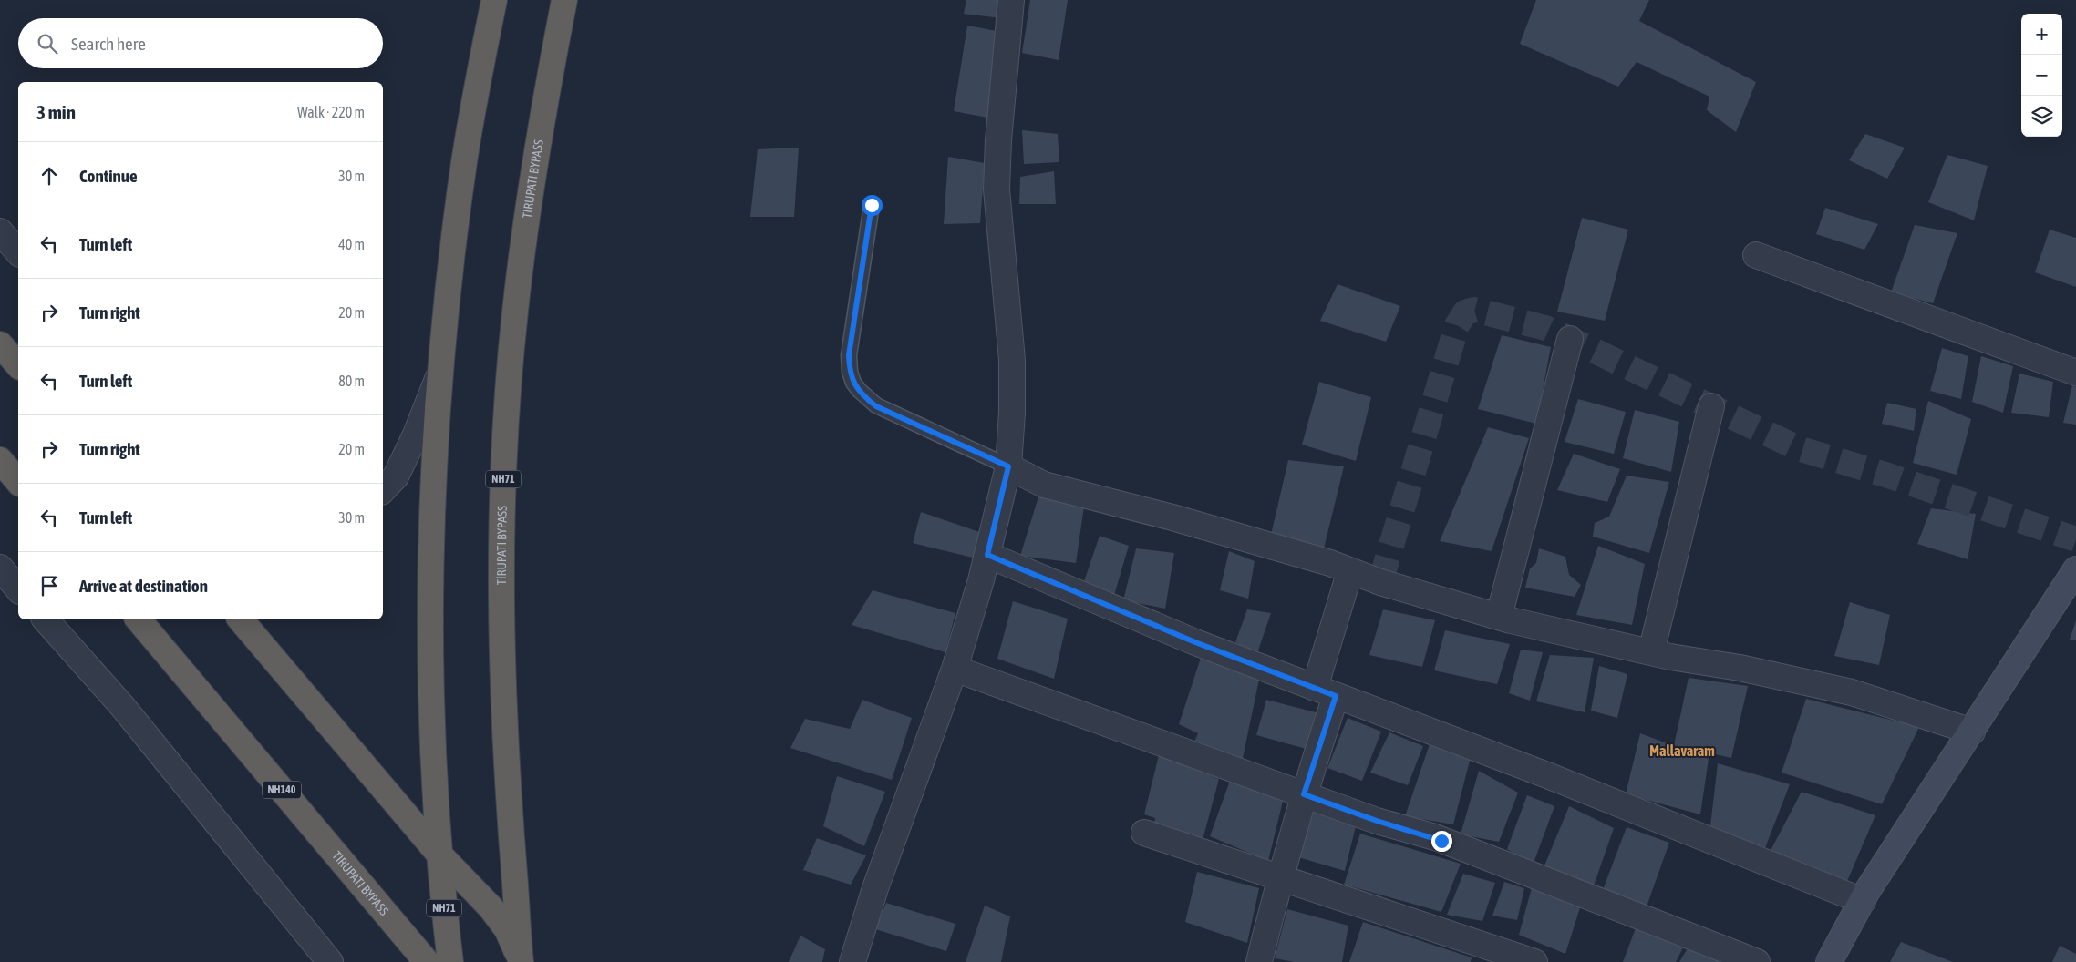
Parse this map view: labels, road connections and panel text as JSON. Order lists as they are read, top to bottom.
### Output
{
  "streets": {
    "highway": ["TIRUPATI BYPASS", "NH71", "NH140"]
  },
  "crossings": [
    ["TIRUPATI BYPASS", "NH71"]
  ],
  "districts": ["Mallavaram"],
  "page": {
    "map_buttons": ["+", "−"],
    "search": "Search here",
    "heading": ["3 min", "Walk · 220 m"],
    "list": [
      ["Continue", "30 m"],
      ["Turn left", "40 m"],
      ["Turn right", "20 m"],
      ["Turn left", "80 m"],
      ["Turn right", "20 m"],
      ["Turn left", "30 m"],
      "Arrive at destination"
    ]
  }
}
